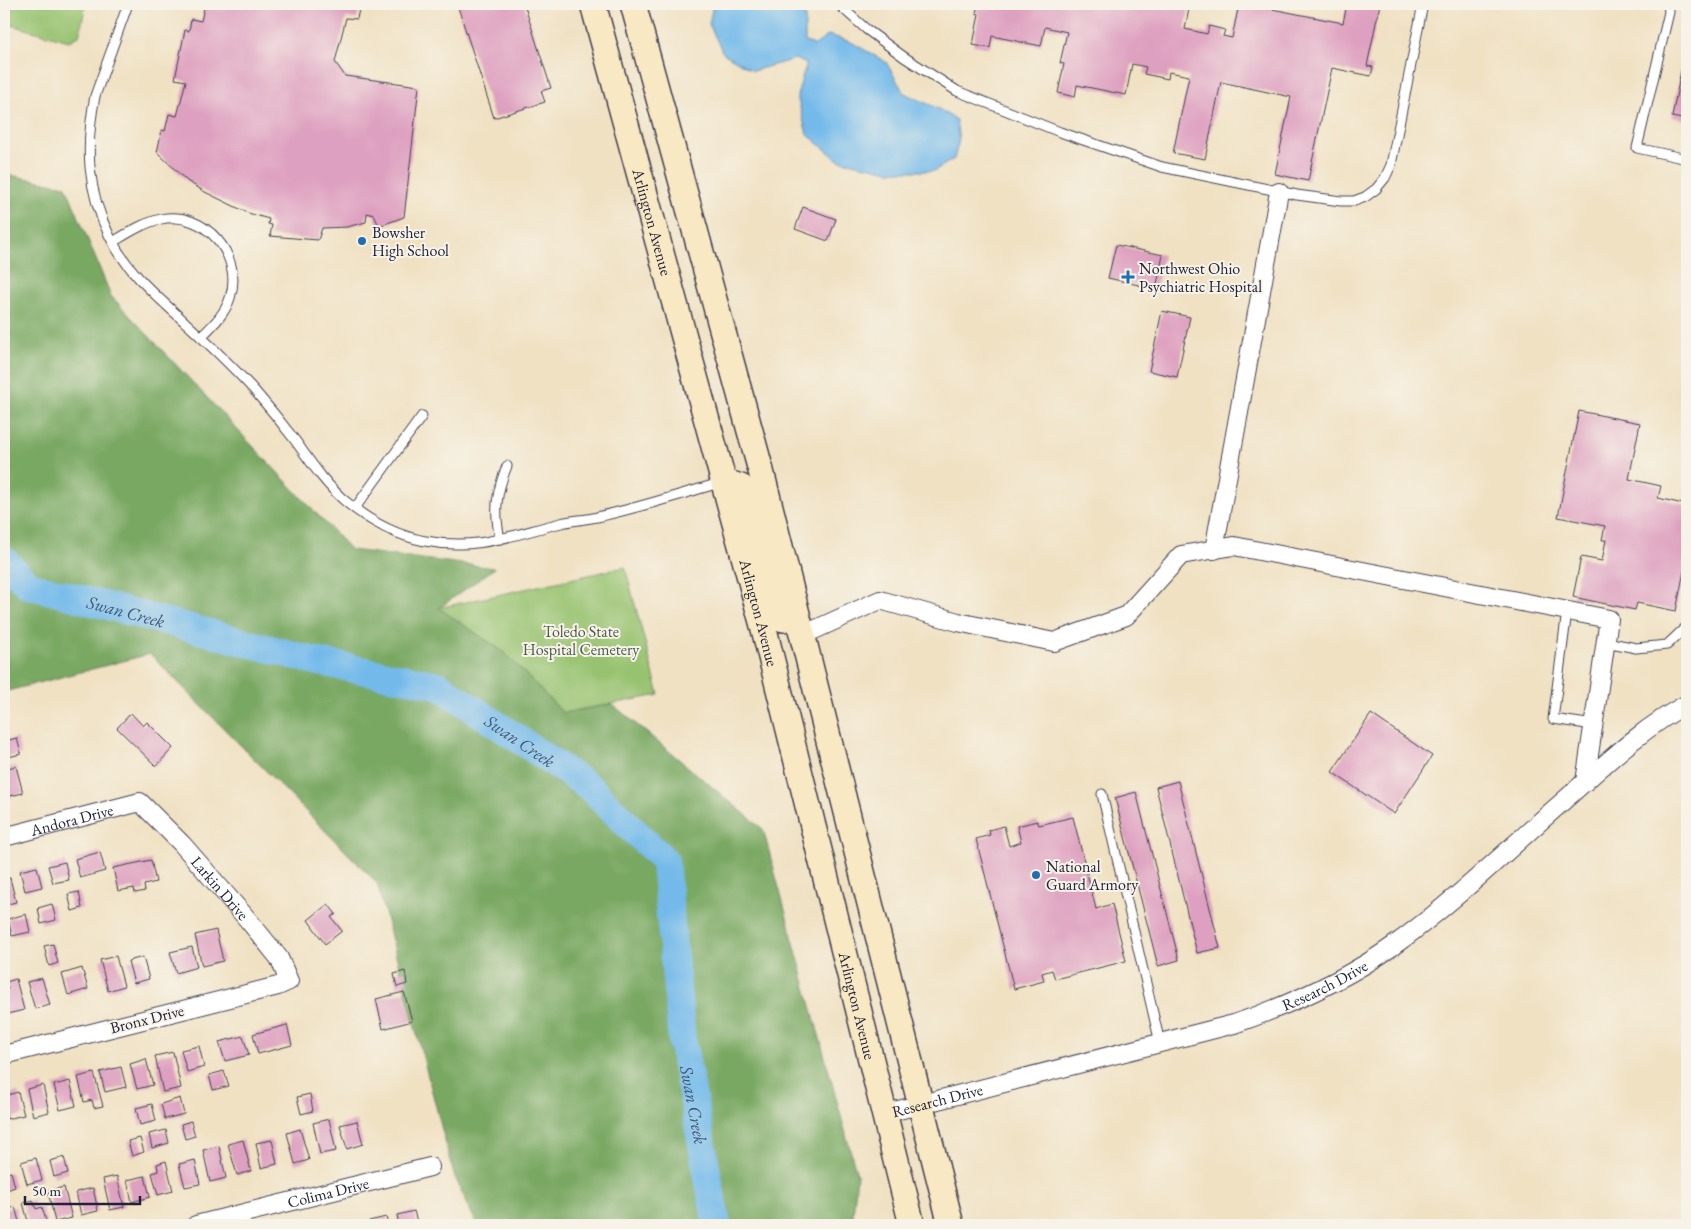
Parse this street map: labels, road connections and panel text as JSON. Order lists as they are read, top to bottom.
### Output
{
  "streets": {
    "street": [
      "Arlington Avenue",
      "Andora Drive",
      "Larkin Drive",
      "Research Drive",
      "Bronx Drive",
      "Colima Drive"
    ]
  },
  "crossings": [
    ["Arlington Avenue", "Research Drive"],
    ["Andora Drive", "Larkin Drive"],
    ["Larkin Drive", "Bronx Drive"]
  ],
  "water": ["Swan Creek"],
  "parks": ["Toledo State Hospital Cemetery"],
  "places": {
    "other": ["Bowsher High School", "National Guard Armory"],
    "health": ["Northwest Ohio Psychiatric Hospital"]
  },
  "scale_bar": "50 m"
}
